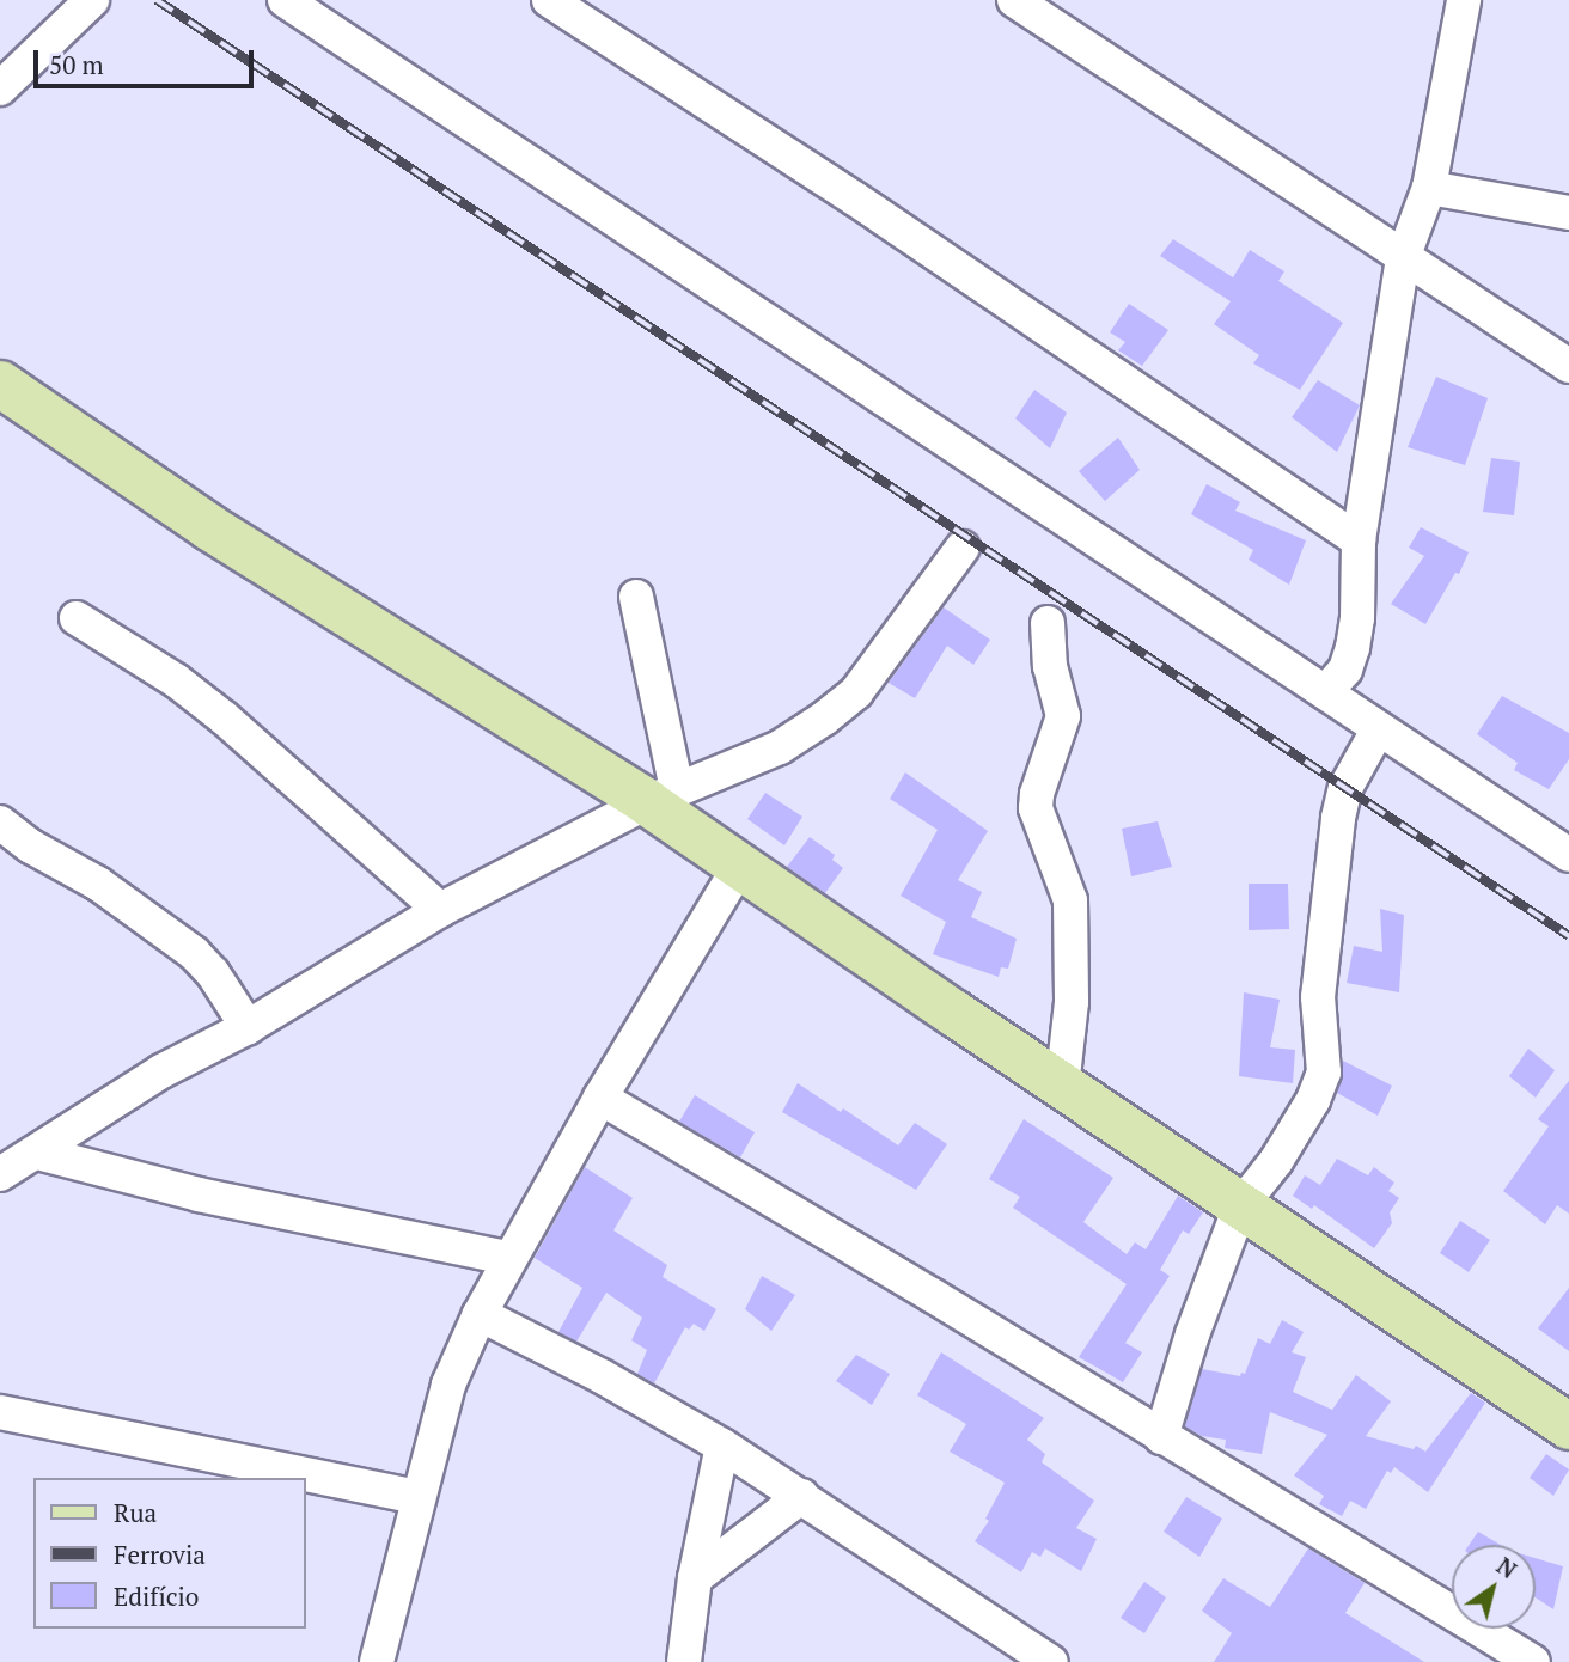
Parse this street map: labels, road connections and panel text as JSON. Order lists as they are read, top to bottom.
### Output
{
  "legend": ["Rua", "Ferrovia", "Edifício"],
  "scale_bar": "50 m",
  "north": "top right"
}
